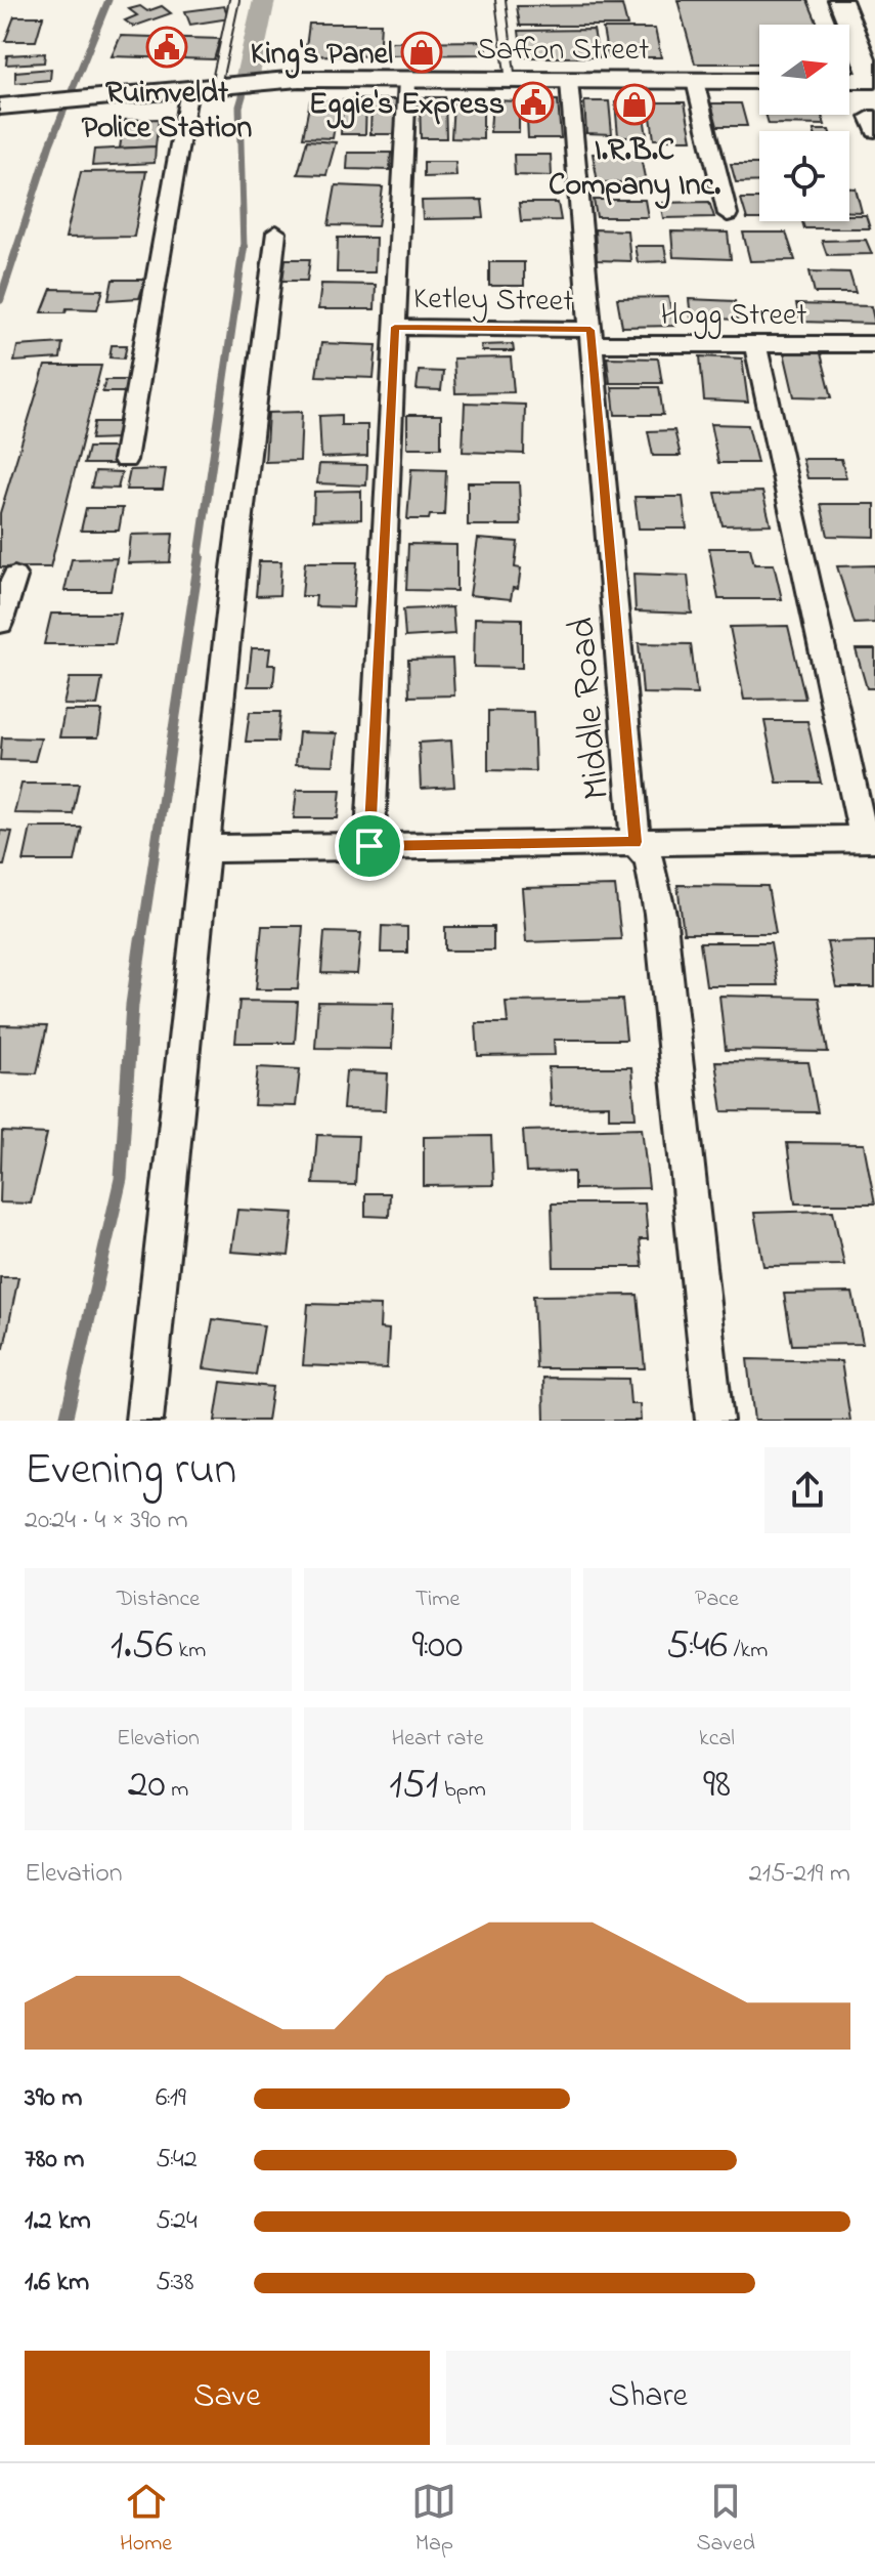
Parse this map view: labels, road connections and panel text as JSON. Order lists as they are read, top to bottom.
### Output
{
  "streets": {
    "main road": ["Saffon Street"],
    "street": ["Ketley Street", "Hogg Street", "Middle Road"]
  },
  "crossings": [
    ["Saffon Street", "Middle Road"],
    ["Ketley Street", "Hogg Street"],
    ["Ketley Street", "Middle Road"],
    ["Hogg Street", "Middle Road"]
  ],
  "places": {
    "public building": ["Ruimveldt Police Station", "Eggie's Express"],
    "shop": ["King's Panel", "I.R.B.C Company Inc."]
  },
  "north": "right",
  "page": {
    "heading": ["Evening run", "20:24 · 4 × 390 m"],
    "stats": [
      ["Distance", "1.56 km"],
      ["Time", "9:00"],
      ["Pace", "5:46 /km"],
      ["Elevation", "20 m"],
      ["Heart rate", "151 bpm"],
      ["kcal", "98"]
    ],
    "chart": ["Elevation", "215–219 m"],
    "list": [
      {
        "name": "390 m",
        "note": "6:19"
      },
      {
        "name": "780 m",
        "note": "5:42"
      },
      {
        "name": "1.2 km",
        "note": "5:24"
      },
      {
        "name": "1.6 km",
        "note": "5:38"
      }
    ],
    "buttons": ["Save", "Share"],
    "tabs": ["Home", "Map", "Saved"]
  }
}
